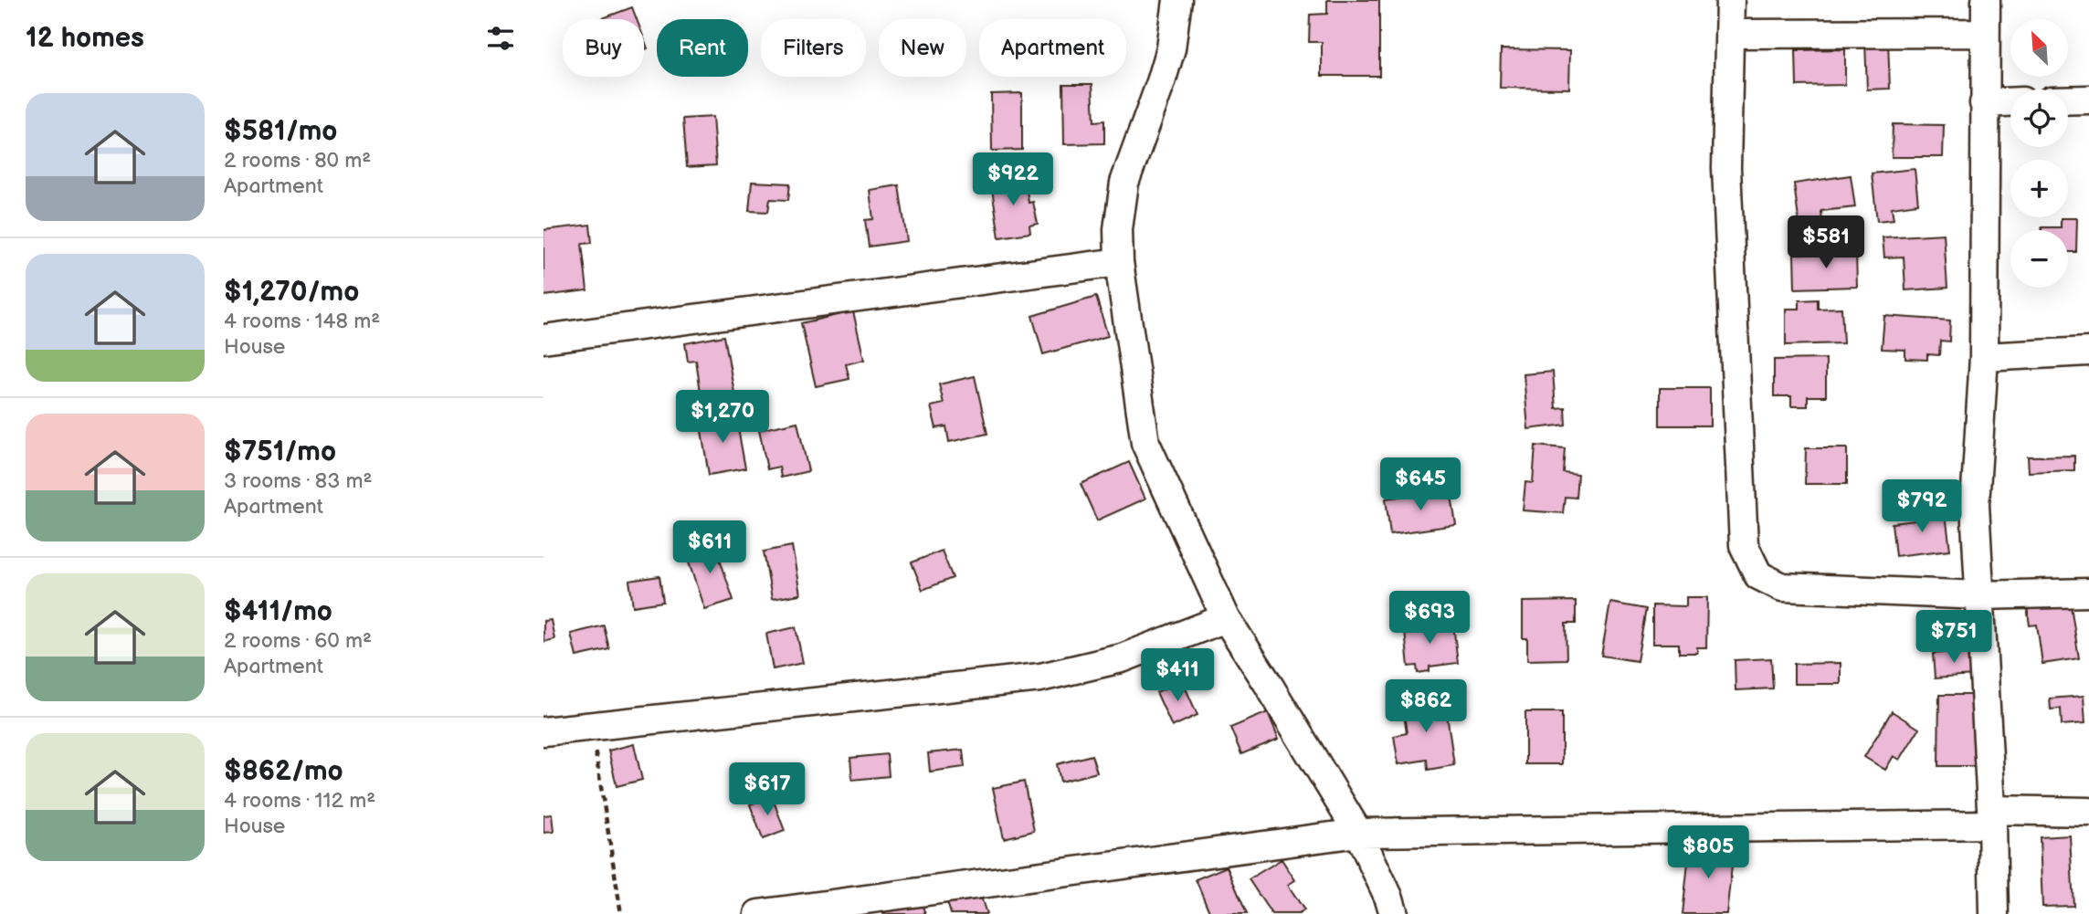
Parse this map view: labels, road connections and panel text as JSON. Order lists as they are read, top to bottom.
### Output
{
  "north": "top left",
  "page": {
    "heading": "12 homes",
    "map_buttons": ["+", "−"],
    "chip": [
      "Buy",
      "Rent",
      "Filters",
      "New",
      "Apartment"
    ],
    "list": [
      {
        "name": "$581/mo",
        "note": "2 rooms · 80 m² · Apartment"
      },
      {
        "name": "$1,270/mo",
        "note": "4 rooms · 148 m² · House"
      },
      {
        "name": "$751/mo",
        "note": "3 rooms · 83 m² · Apartment"
      },
      {
        "name": "$411/mo",
        "note": "2 rooms · 60 m² · Apartment"
      },
      {
        "name": "$862/mo",
        "note": "4 rooms · 112 m² · House"
      }
    ],
    "price": [
      "$922",
      "$581",
      "$1,270",
      "$645",
      "$792",
      "$611",
      "$693",
      "$751",
      "$411",
      "$862",
      "$617",
      "$805"
    ]
  }
}
